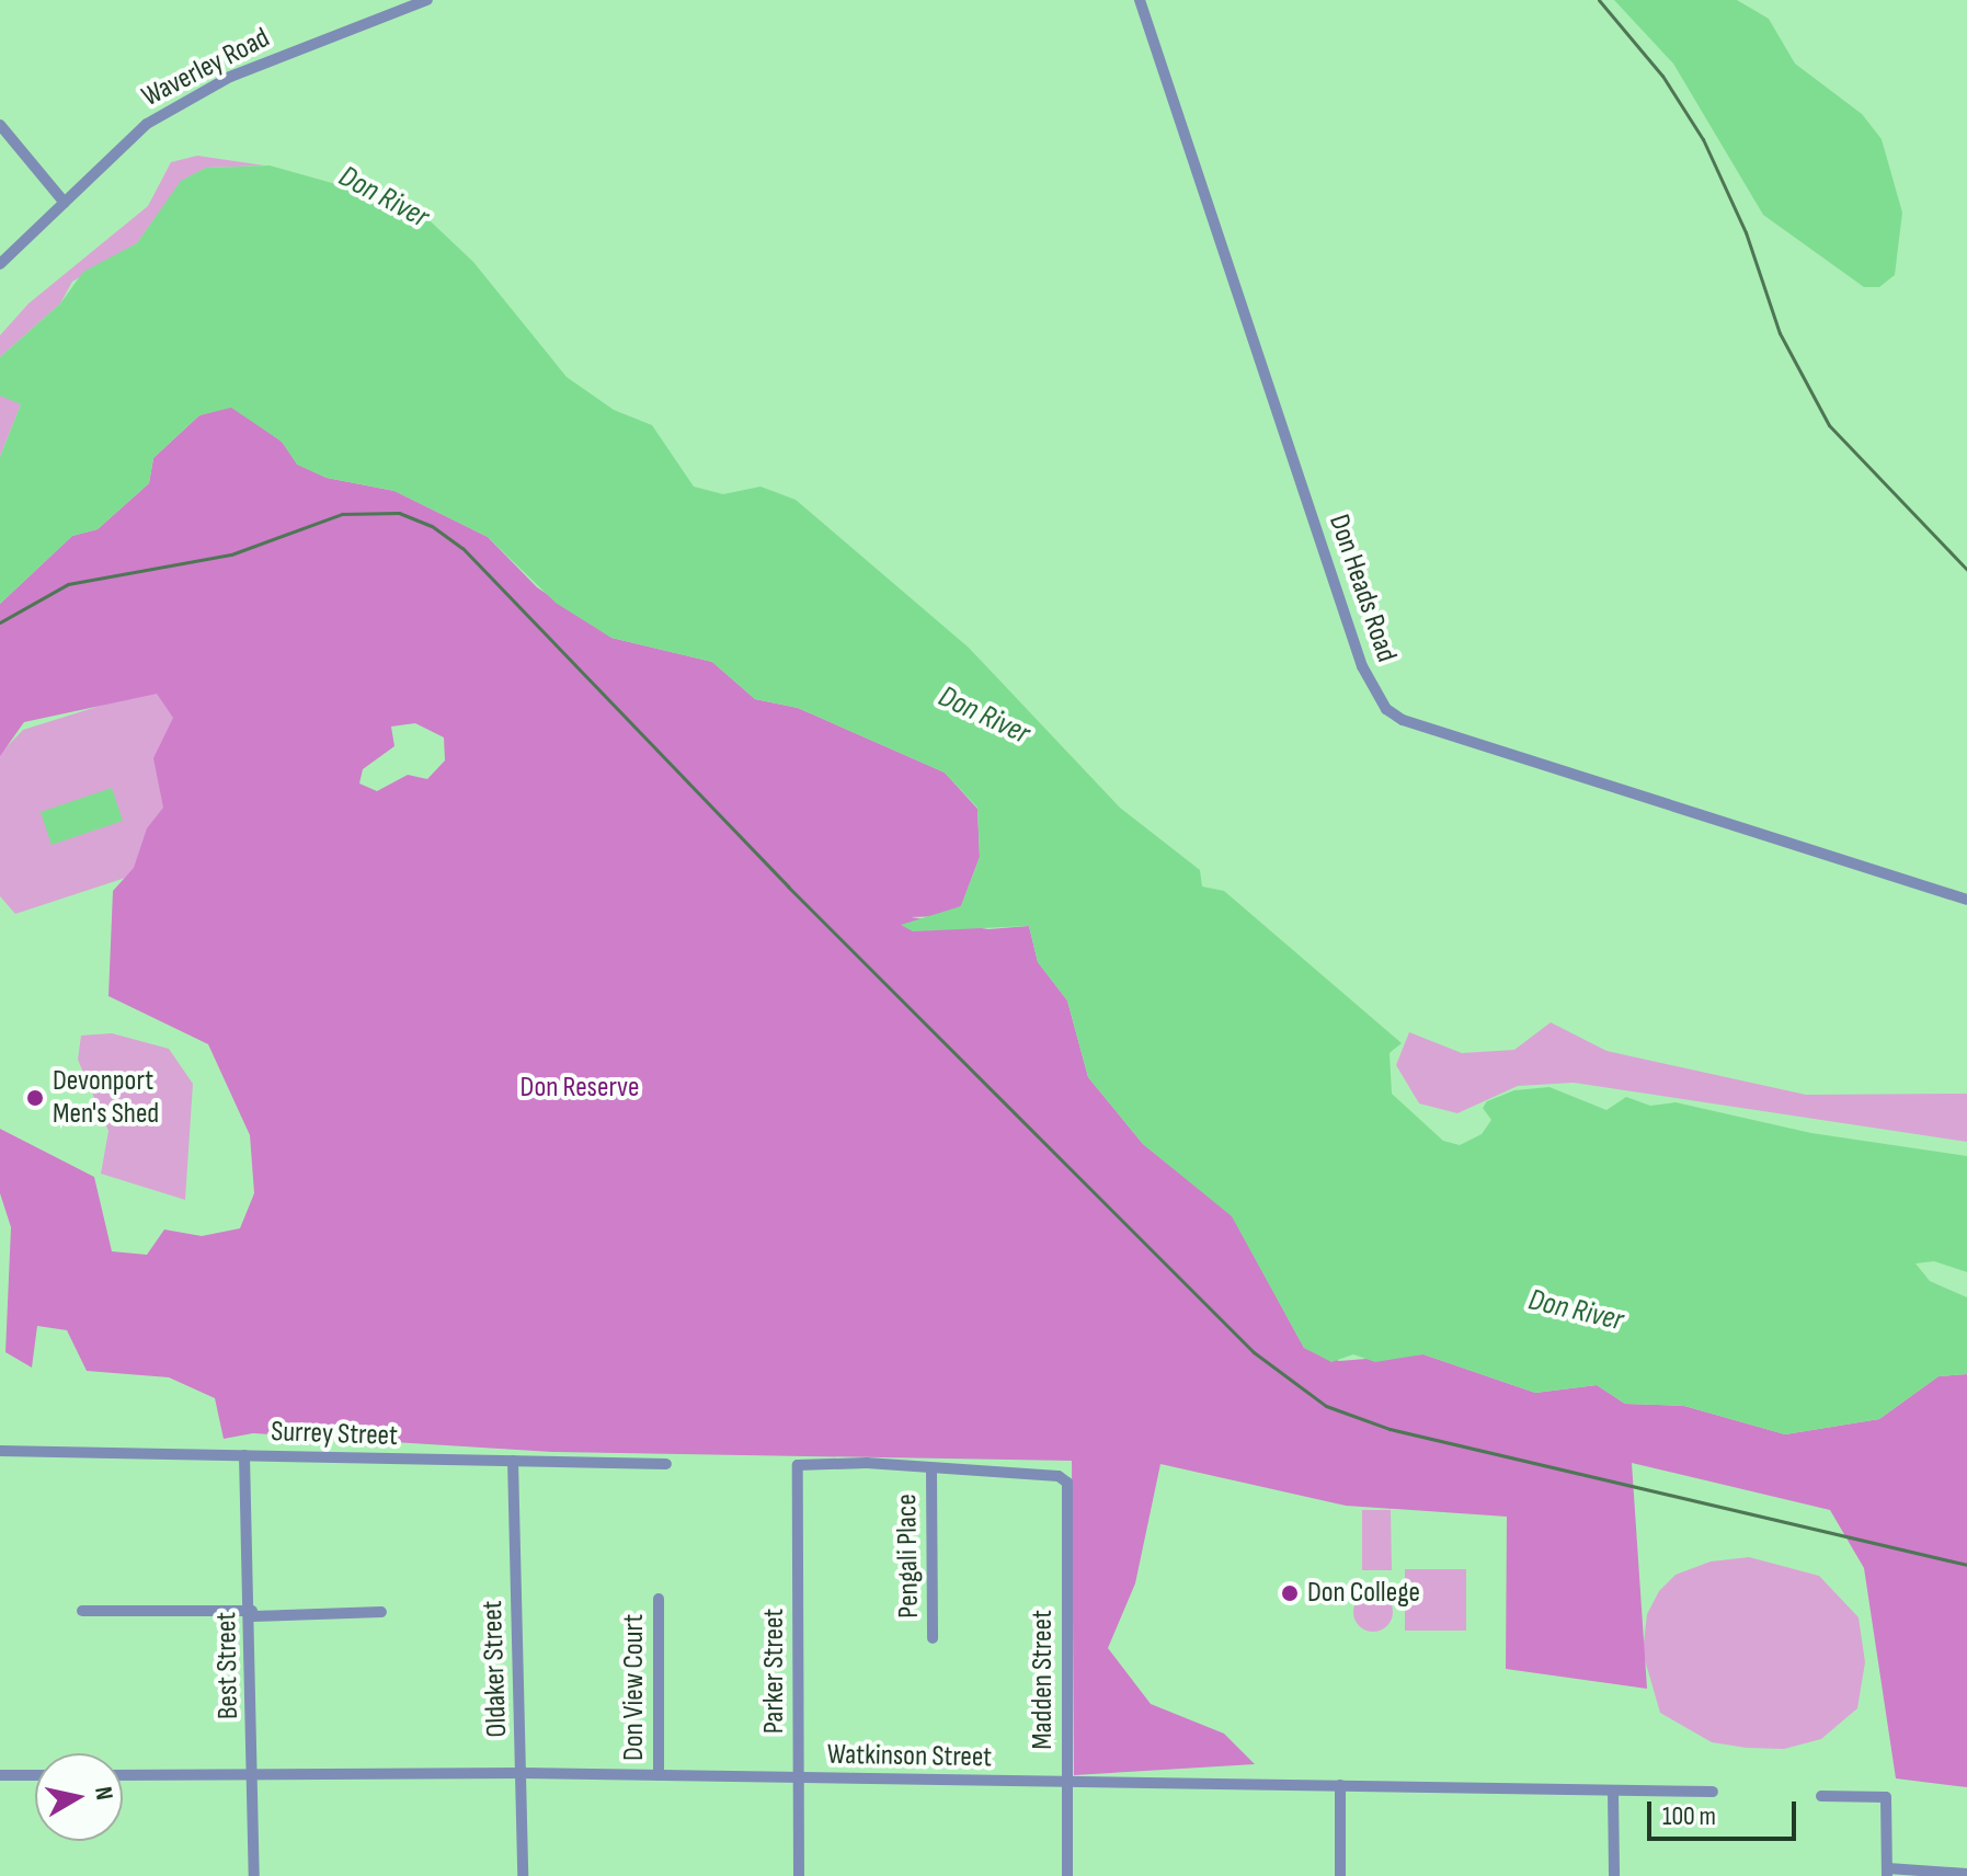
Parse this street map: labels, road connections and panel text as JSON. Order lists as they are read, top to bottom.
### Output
{
  "streets": {
    "street": [
      "Waverley Road",
      "Don Heads Road",
      "Surrey Street",
      "Pengali Place",
      "Best Street",
      "Oldaker Street",
      "Parker Street",
      "Madden Street",
      "Don View Court",
      "Watkinson Street"
    ]
  },
  "crossings": [
    ["Surrey Street", "Best Street"],
    ["Surrey Street", "Oldaker Street"],
    ["Pengali Place", "Parker Street"],
    ["Pengali Place", "Madden Street"],
    ["Best Street", "Watkinson Street"],
    ["Oldaker Street", "Watkinson Street"],
    ["Parker Street", "Madden Street"],
    ["Parker Street", "Watkinson Street"],
    ["Madden Street", "Watkinson Street"],
    ["Don View Court", "Watkinson Street"]
  ],
  "water": ["Don River"],
  "parks": ["Don Reserve"],
  "places": ["Devonport Men's Shed", "Don College"],
  "scale_bar": "100 m",
  "north": "right"
}
